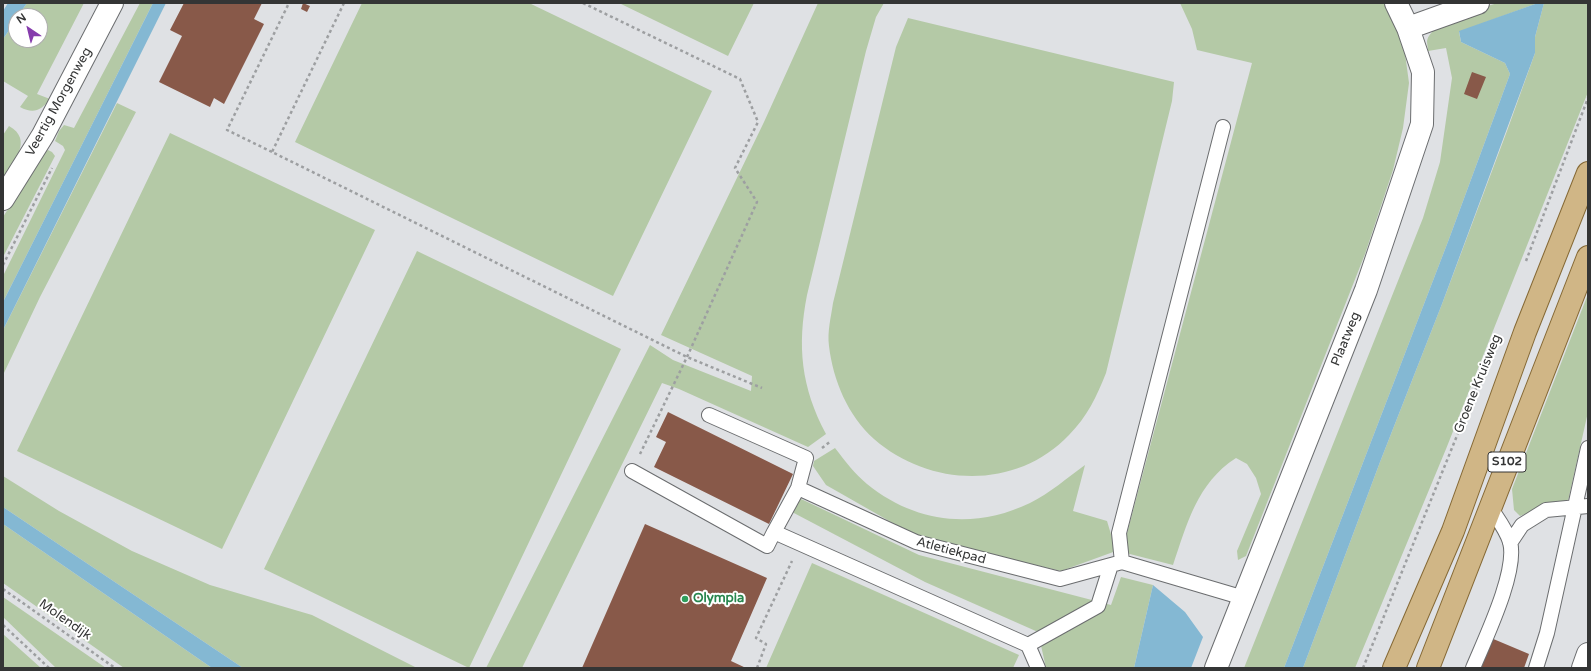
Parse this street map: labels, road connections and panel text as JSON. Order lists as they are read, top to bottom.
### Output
{
  "streets": {
    "main road": ["Groene Kruisweg", "S102"],
    "street": ["Veertig Morgenweg", "Plaatweg"],
    "lane": ["Atletiekpad"],
    "path": ["Molendijk"]
  },
  "places": ["Olympia"],
  "north": "top left"
}
